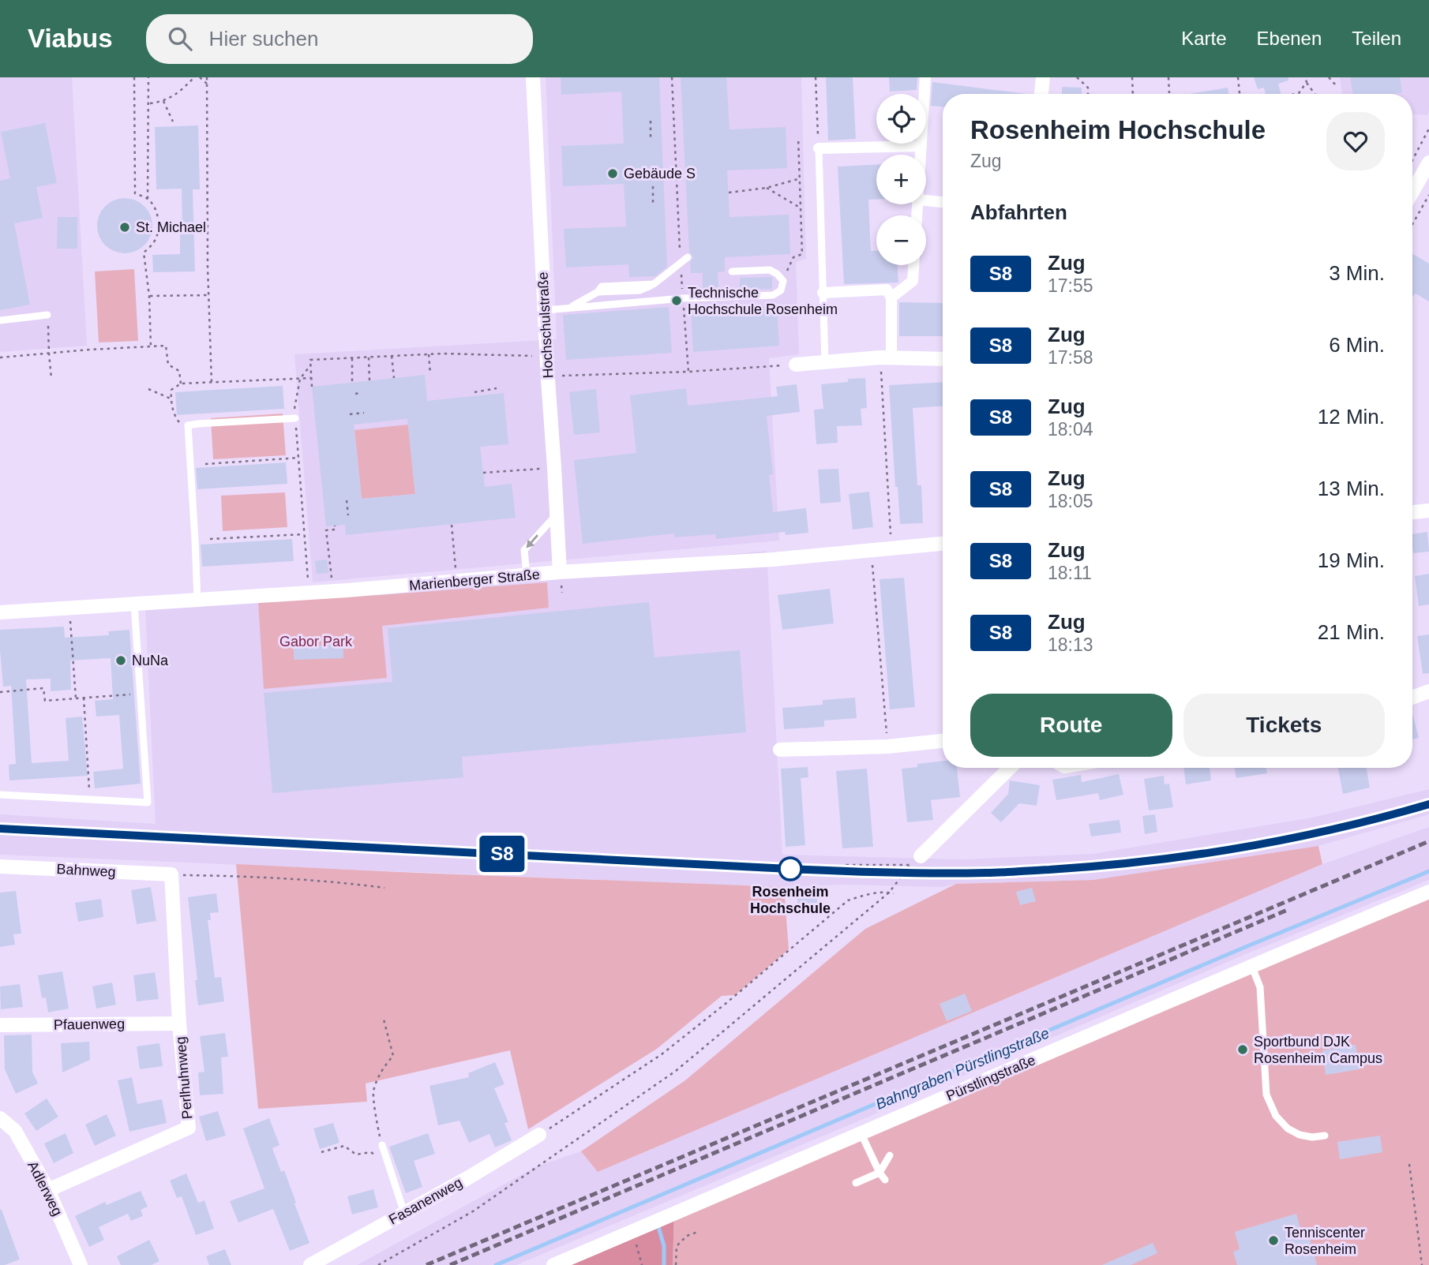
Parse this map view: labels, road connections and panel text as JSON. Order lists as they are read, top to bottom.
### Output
{
  "streets": {
    "street": [
      "Hochschulstraße",
      "Marienberger Straße",
      "Bahnweg",
      "Pfauenweg",
      "Perlhuhnweg",
      "Pürstlingstraße",
      "Adlerweg",
      "Fasanenweg"
    ]
  },
  "crossings": [
    ["Hochschulstraße", "Marienberger Straße"],
    ["Bahnweg", "Perlhuhnweg"],
    ["Pfauenweg", "Perlhuhnweg"],
    ["Perlhuhnweg", "Adlerweg"]
  ],
  "water": ["Bahngraben Pürstlingstraße"],
  "parks": ["Gabor Park"],
  "places": [
    "Gebäude S",
    "St. Michael",
    "Technische Hochschule Rosenheim",
    "NuNa",
    "Rosenheim Hochschule",
    "Sportbund DJK Rosenheim Campus",
    "Tenniscenter Rosenheim"
  ],
  "page": {
    "header": "Viabus",
    "search": "Hier suchen",
    "nav": ["Karte", "Ebenen", "Teilen"],
    "on_map": "S8",
    "map_buttons": ["+", "−"],
    "heading": [
      ["Rosenheim Hochschule", "Zug"],
      "Abfahrten"
    ],
    "list": [
      {
        "mark": "S8",
        "name": "Zug",
        "note": "17:55",
        "value": "3 Min."
      },
      {
        "mark": "S8",
        "name": "Zug",
        "note": "17:58",
        "value": "6 Min."
      },
      {
        "mark": "S8",
        "name": "Zug",
        "note": "18:04",
        "value": "12 Min."
      },
      {
        "mark": "S8",
        "name": "Zug",
        "note": "18:05",
        "value": "13 Min."
      },
      {
        "mark": "S8",
        "name": "Zug",
        "note": "18:11",
        "value": "19 Min."
      },
      {
        "mark": "S8",
        "name": "Zug",
        "note": "18:13",
        "value": "21 Min."
      }
    ],
    "buttons": ["Route", "Tickets"]
  }
}
